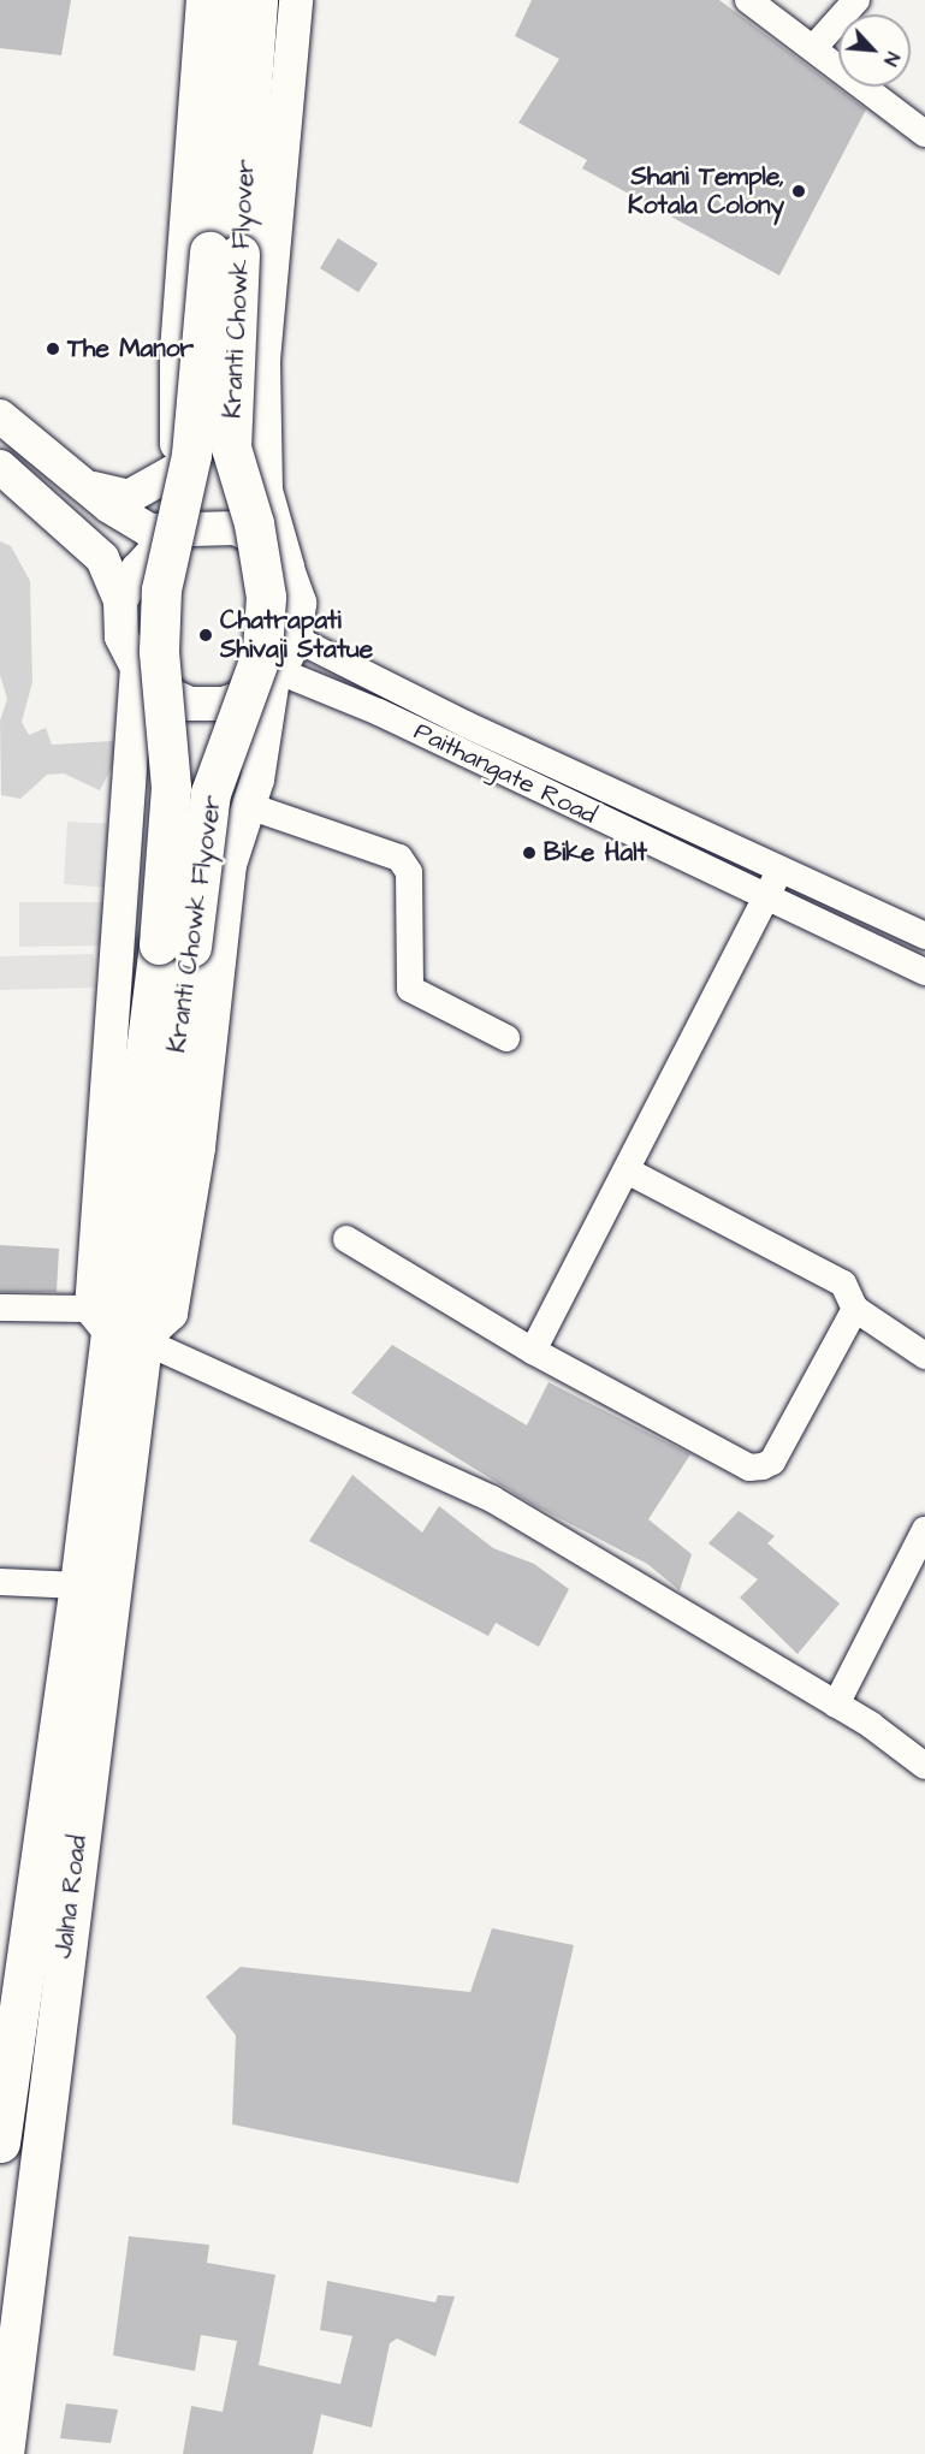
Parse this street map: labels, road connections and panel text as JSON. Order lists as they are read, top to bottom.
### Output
{
  "streets": {
    "highway": ["Kranti Chowk Flyover", "Jalna Road"],
    "street": ["Paithangate Road"]
  },
  "crossings": [
    ["Kranti Chowk Flyover", "Jalna Road"]
  ],
  "places": [
    "Shani Temple, Kotala Colony",
    "The Manor",
    "Chatrapati Shivaji Statue",
    "Bike Halt"
  ],
  "north": "bottom right"
}
